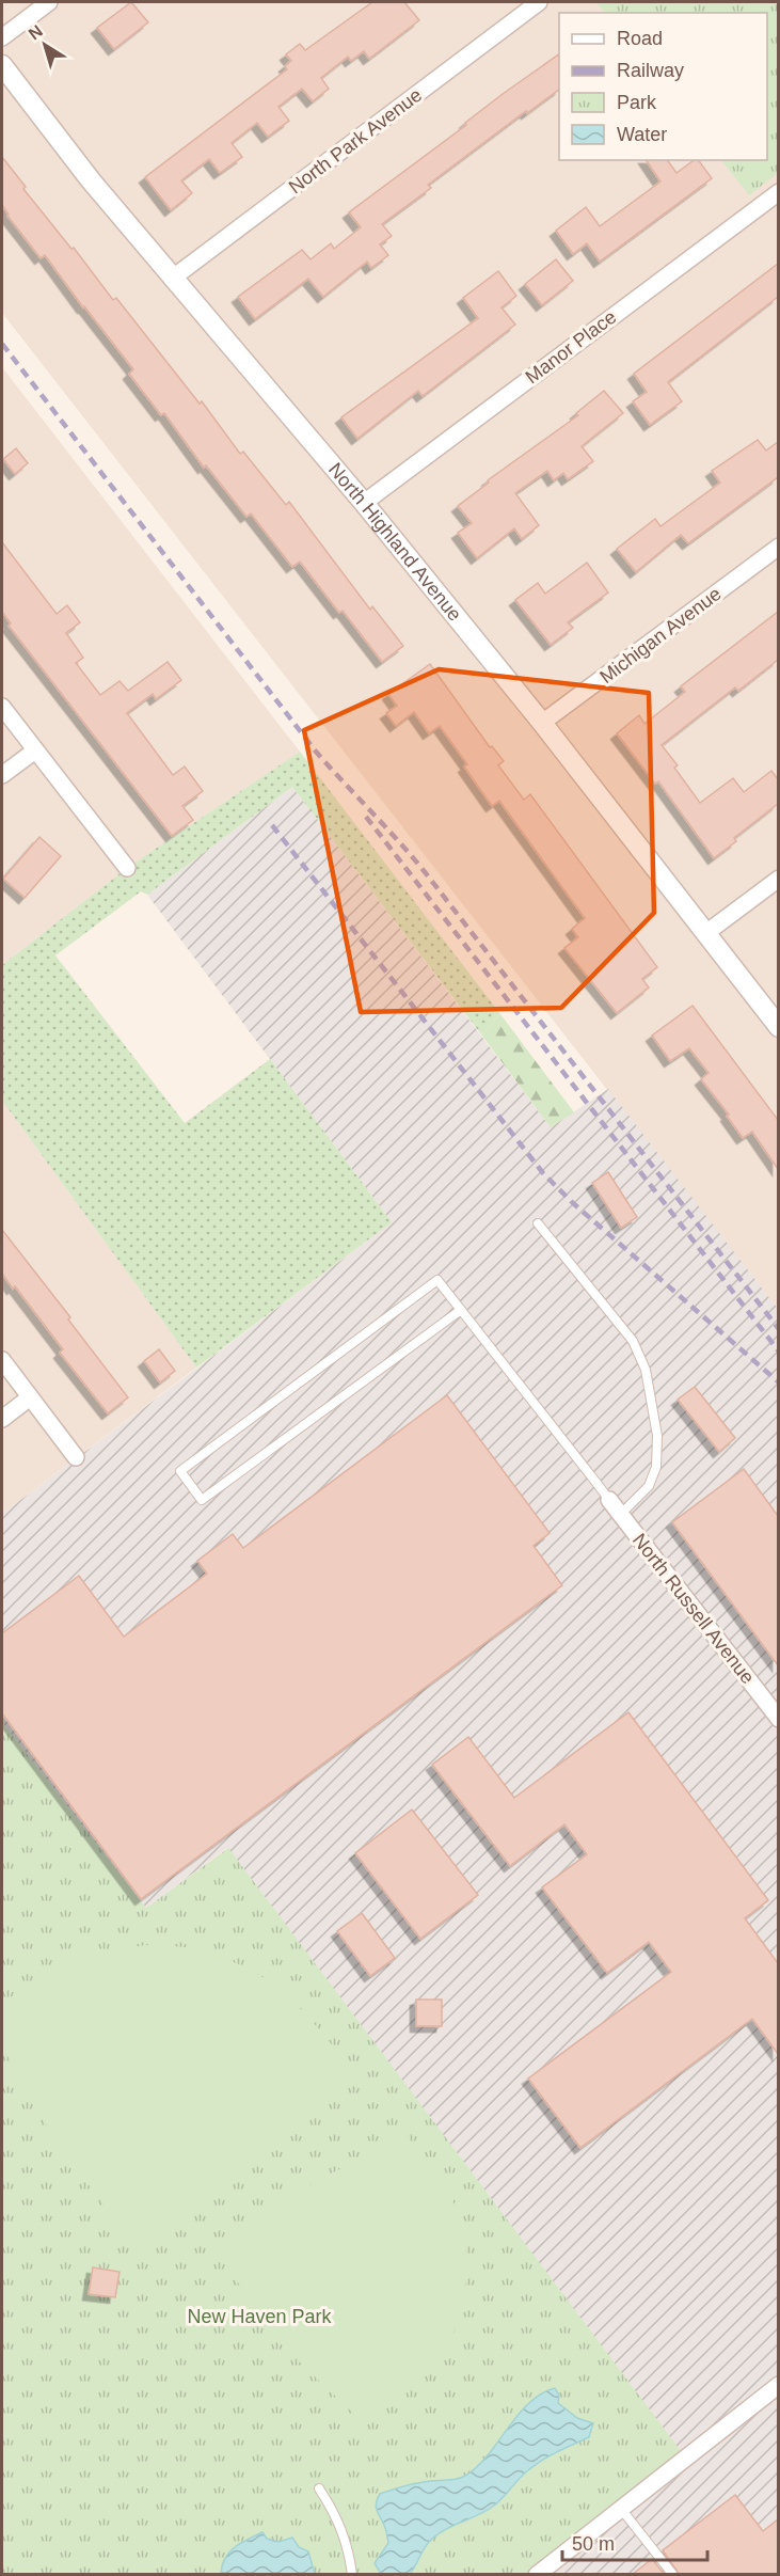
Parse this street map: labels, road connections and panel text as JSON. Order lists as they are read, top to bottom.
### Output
{
  "streets": {
    "street": [
      "North Park Avenue",
      "Manor Place",
      "North Highland Avenue",
      "Michigan Avenue",
      "North Russell Avenue"
    ]
  },
  "crossings": [
    ["North Park Avenue", "North Highland Avenue"],
    ["Manor Place", "North Highland Avenue"],
    ["North Highland Avenue", "Michigan Avenue"]
  ],
  "parks": ["New Haven Park"],
  "legend": [
    "Road",
    "Railway",
    "Park",
    "Water"
  ],
  "scale_bar": "50 m",
  "north": "top left"
}
